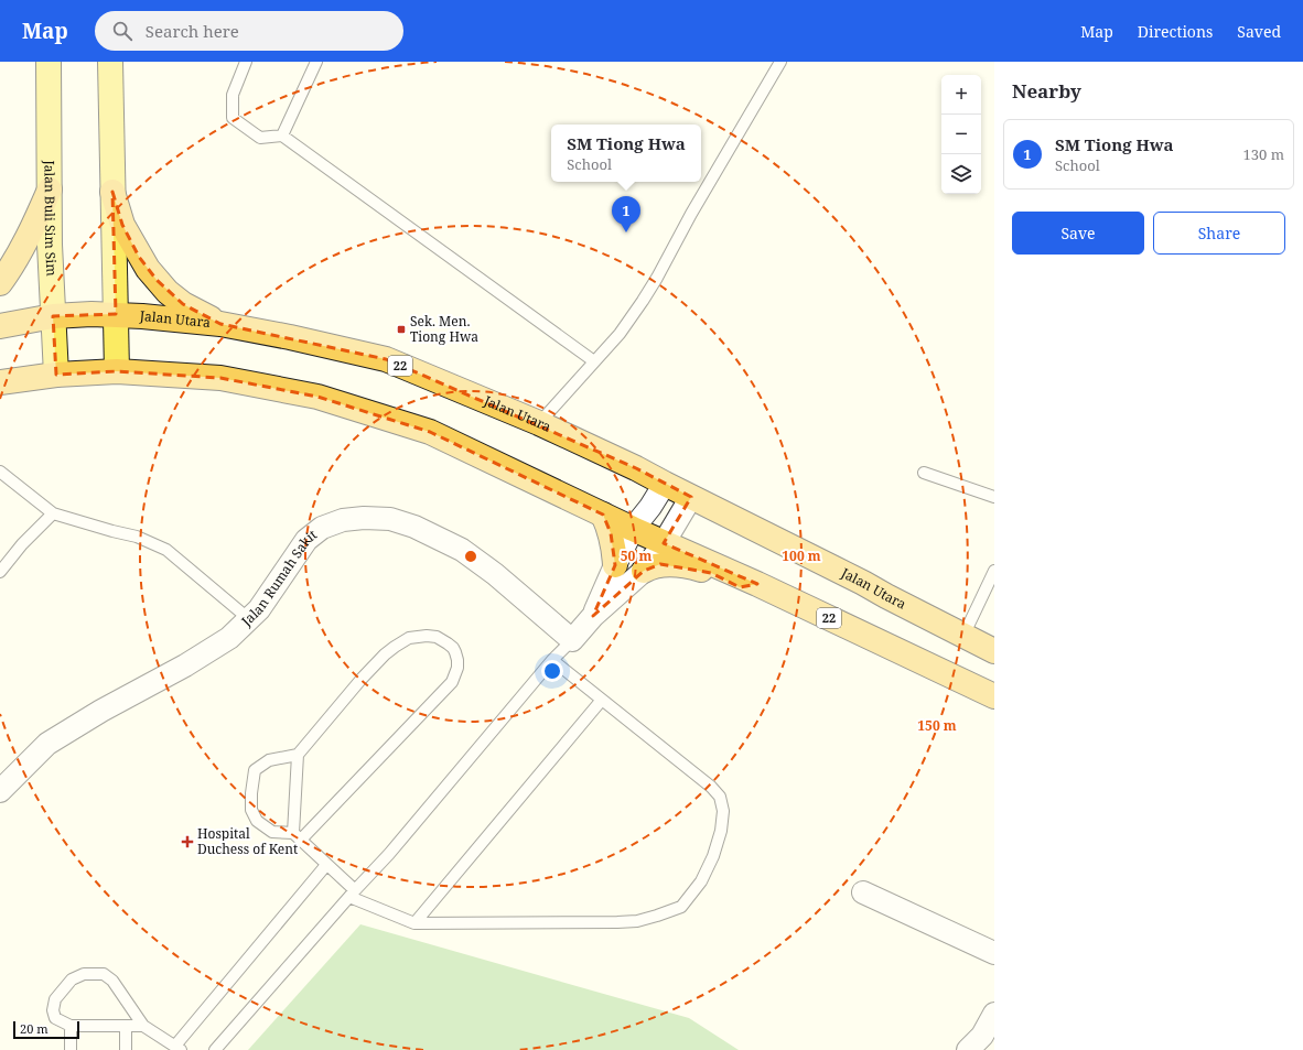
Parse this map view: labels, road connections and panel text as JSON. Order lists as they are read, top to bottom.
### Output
{
  "streets": {
    "highway": ["Jalan Utara", "22"],
    "main road": ["Jalan Buli Sim Sim"],
    "street": ["Jalan Rumah Sakit"]
  },
  "crossings": [
    ["Jalan Buli Sim Sim", "Jalan Utara"],
    ["Jalan Buli Sim Sim", "22"]
  ],
  "places": {
    "transit": ["Sek. Men. Tiong Hwa"],
    "health": ["Hospital Duchess of Kent"]
  },
  "scale_bar": "20 m",
  "page": {
    "header": "Map",
    "search": "Search here",
    "nav": ["Map", "Directions", "Saved"],
    "heading": "Nearby",
    "map_buttons": ["+", "−"],
    "list": [
      {
        "mark": "1",
        "name": "SM Tiong Hwa",
        "note": "School",
        "value": "130 m"
      }
    ],
    "popup": ["SM Tiong Hwa", "School"],
    "pins": "1",
    "buttons": ["Save", "Share"],
    "scale": "20 m"
  },
  "rings": ["50 m", "100 m", "150 m"]
}
